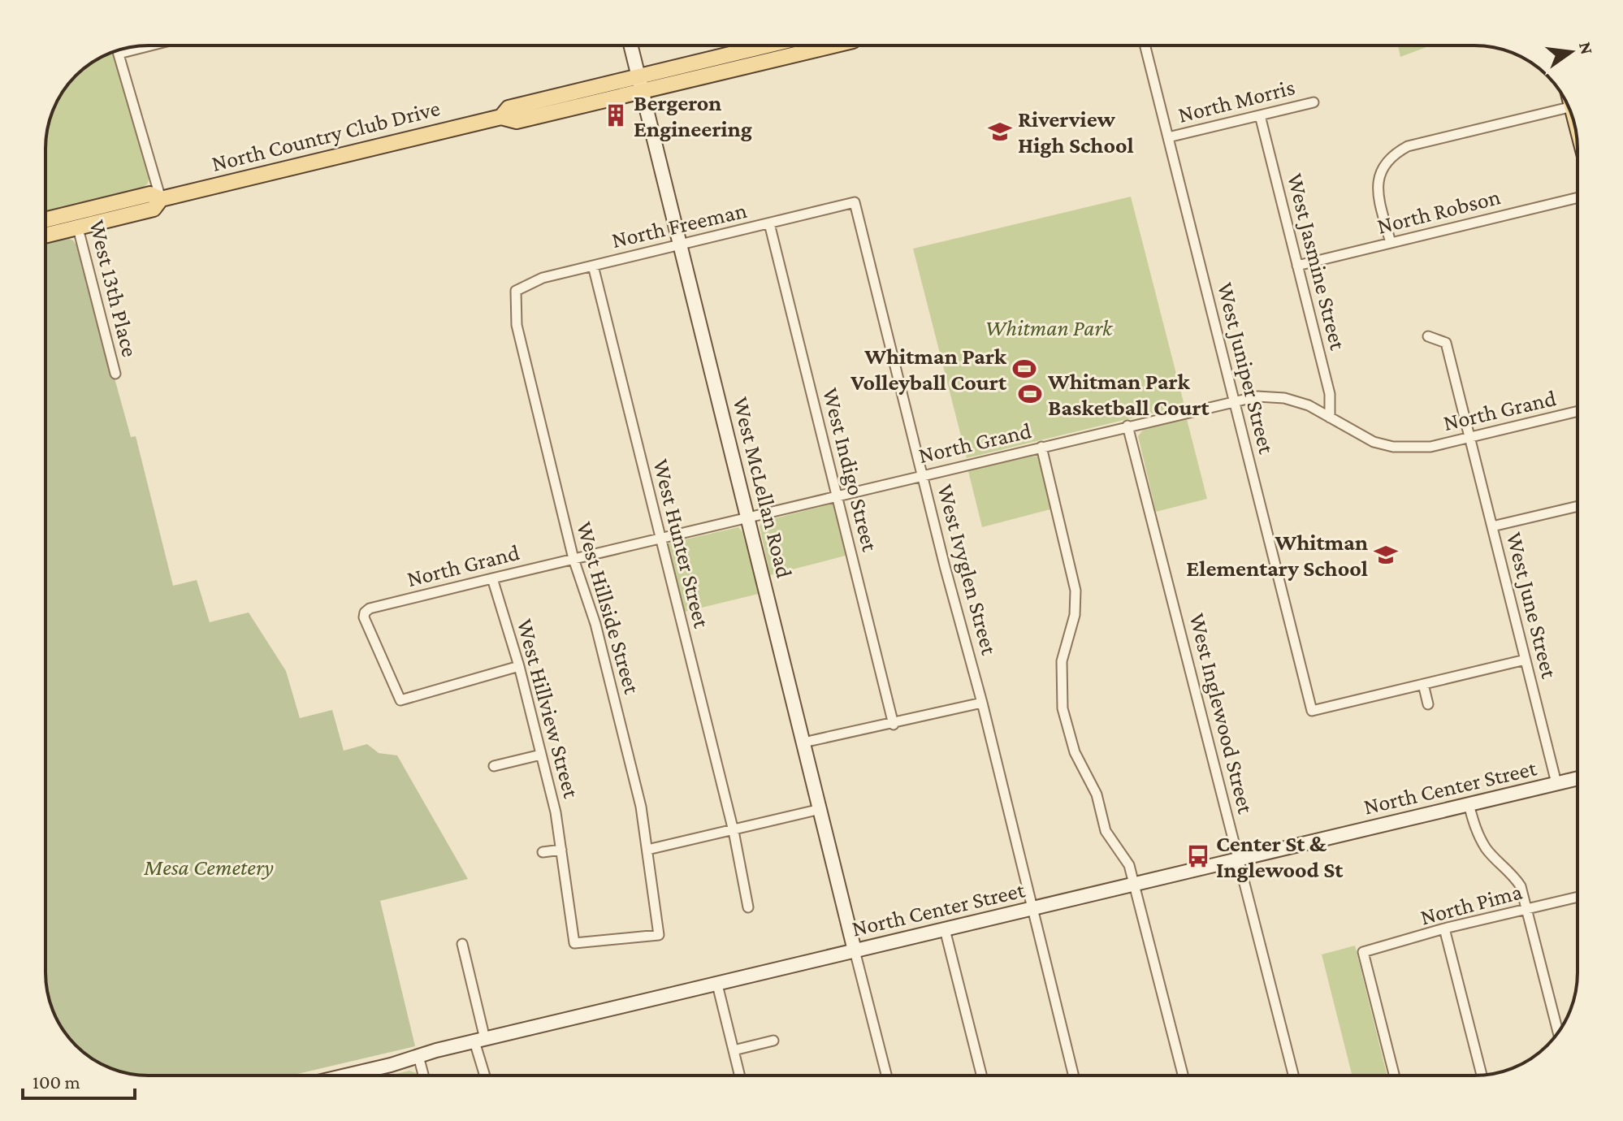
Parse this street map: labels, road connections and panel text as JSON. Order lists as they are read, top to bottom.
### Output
{
  "streets": {
    "main road": ["North Country Club Drive"],
    "street": [
      "North Morris",
      "North Robson",
      "North Freeman",
      "West Jasmine Street",
      "West 13th Place",
      "West Juniper Street",
      "North Grand",
      "West Indigo Street",
      "West McLellan Road",
      "West Hunter Street",
      "West Ivyglen Street",
      "West June Street",
      "West Hillside Street",
      "West Hillview Street",
      "West Inglewood Street",
      "North Center Street",
      "North Pima"
    ]
  },
  "crossings": [
    ["North Morris", "West Jasmine Street"],
    ["North Morris", "West Juniper Street"],
    ["North Country Club Drive", "West 13th Place"],
    ["North Country Club Drive", "West McLellan Road"],
    ["North Robson", "West Jasmine Street"],
    ["North Freeman", "West Indigo Street"],
    ["North Freeman", "West McLellan Road"],
    ["North Freeman", "West Hunter Street"],
    ["North Freeman", "West Ivyglen Street"],
    ["North Freeman", "West Hillside Street"],
    ["West Jasmine Street", "North Grand"],
    ["West Juniper Street", "North Grand"],
    ["North Grand", "West Indigo Street"],
    ["North Grand", "West McLellan Road"],
    ["North Grand", "West Hunter Street"],
    ["North Grand", "West Ivyglen Street"],
    ["North Grand", "West June Street"],
    ["North Grand", "West Hillside Street"],
    ["North Grand", "West Hillview Street"],
    ["North Grand", "West Inglewood Street"],
    ["West McLellan Road", "North Center Street"],
    ["West Ivyglen Street", "North Center Street"],
    ["West June Street", "North Center Street"],
    ["West Hillside Street", "West Hillview Street"],
    ["West Inglewood Street", "North Center Street"]
  ],
  "parks": ["Whitman Park", "Mesa Cemetery"],
  "places": {
    "building": ["Bergeron Engineering"],
    "school or university": ["Riverview High School", "Whitman Elementary School"],
    "sports": ["Whitman Park Volleyball Court", "Whitman Park Basketball Court"],
    "bus stop": ["Center St & Inglewood St"]
  },
  "scale_bar": "100 m",
  "north": "right"
}
